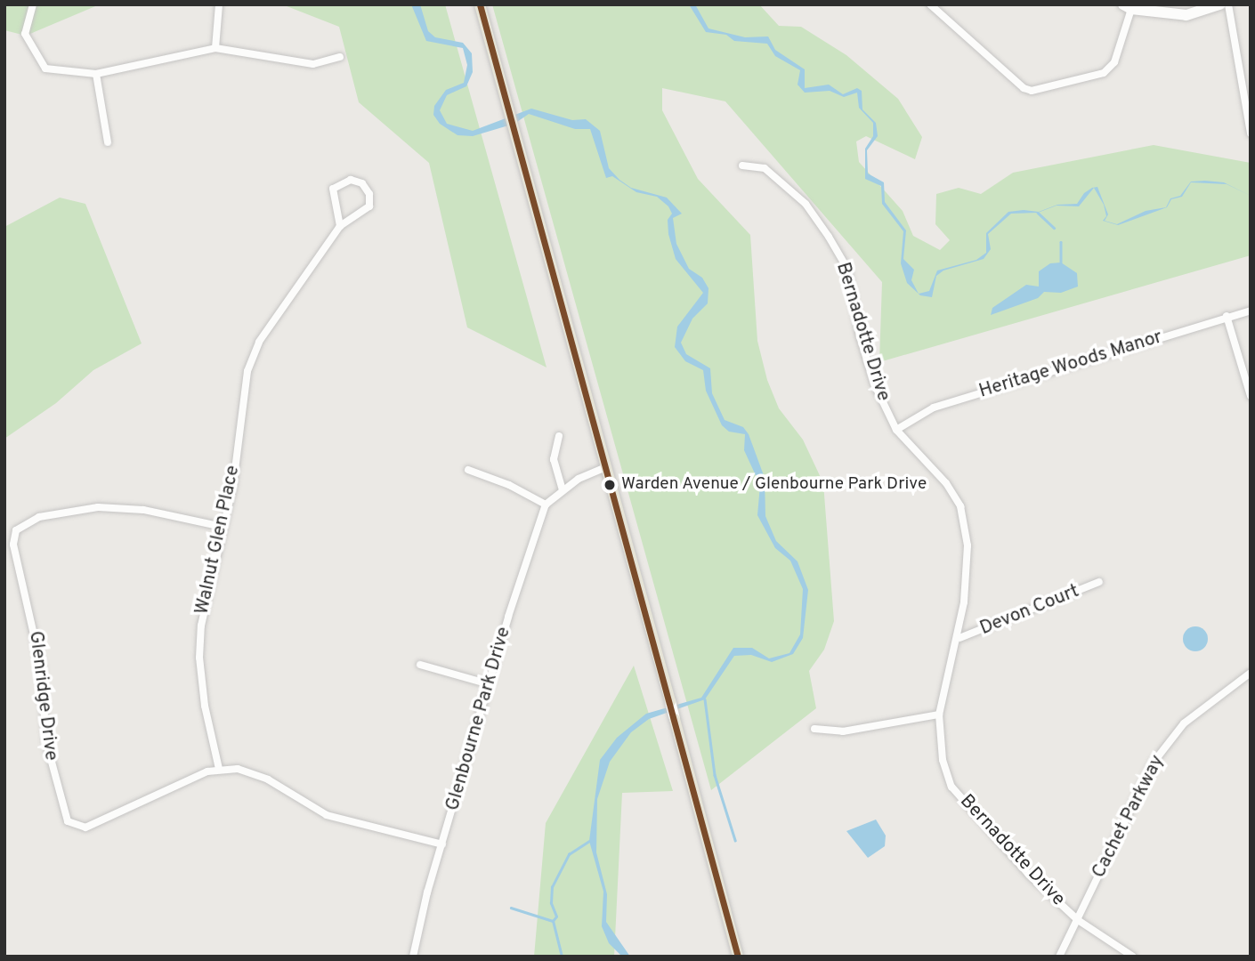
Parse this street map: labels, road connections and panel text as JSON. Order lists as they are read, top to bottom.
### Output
{
  "streets": {
    "street": [
      "Bernadotte Drive",
      "Heritage Woods Manor",
      "Walnut Glen Place",
      "Devon Court",
      "Glenridge Drive",
      "Glenbourne Park Drive",
      "Cachet Parkway"
    ]
  },
  "crossings": [
    ["Bernadotte Drive", "Heritage Woods Manor"],
    ["Bernadotte Drive", "Devon Court"],
    ["Bernadotte Drive", "Cachet Parkway"],
    ["Walnut Glen Place", "Glenridge Drive"],
    ["Glenridge Drive", "Glenbourne Park Drive"]
  ],
  "places": ["Warden Avenue / Glenbourne Park Drive"]
}
